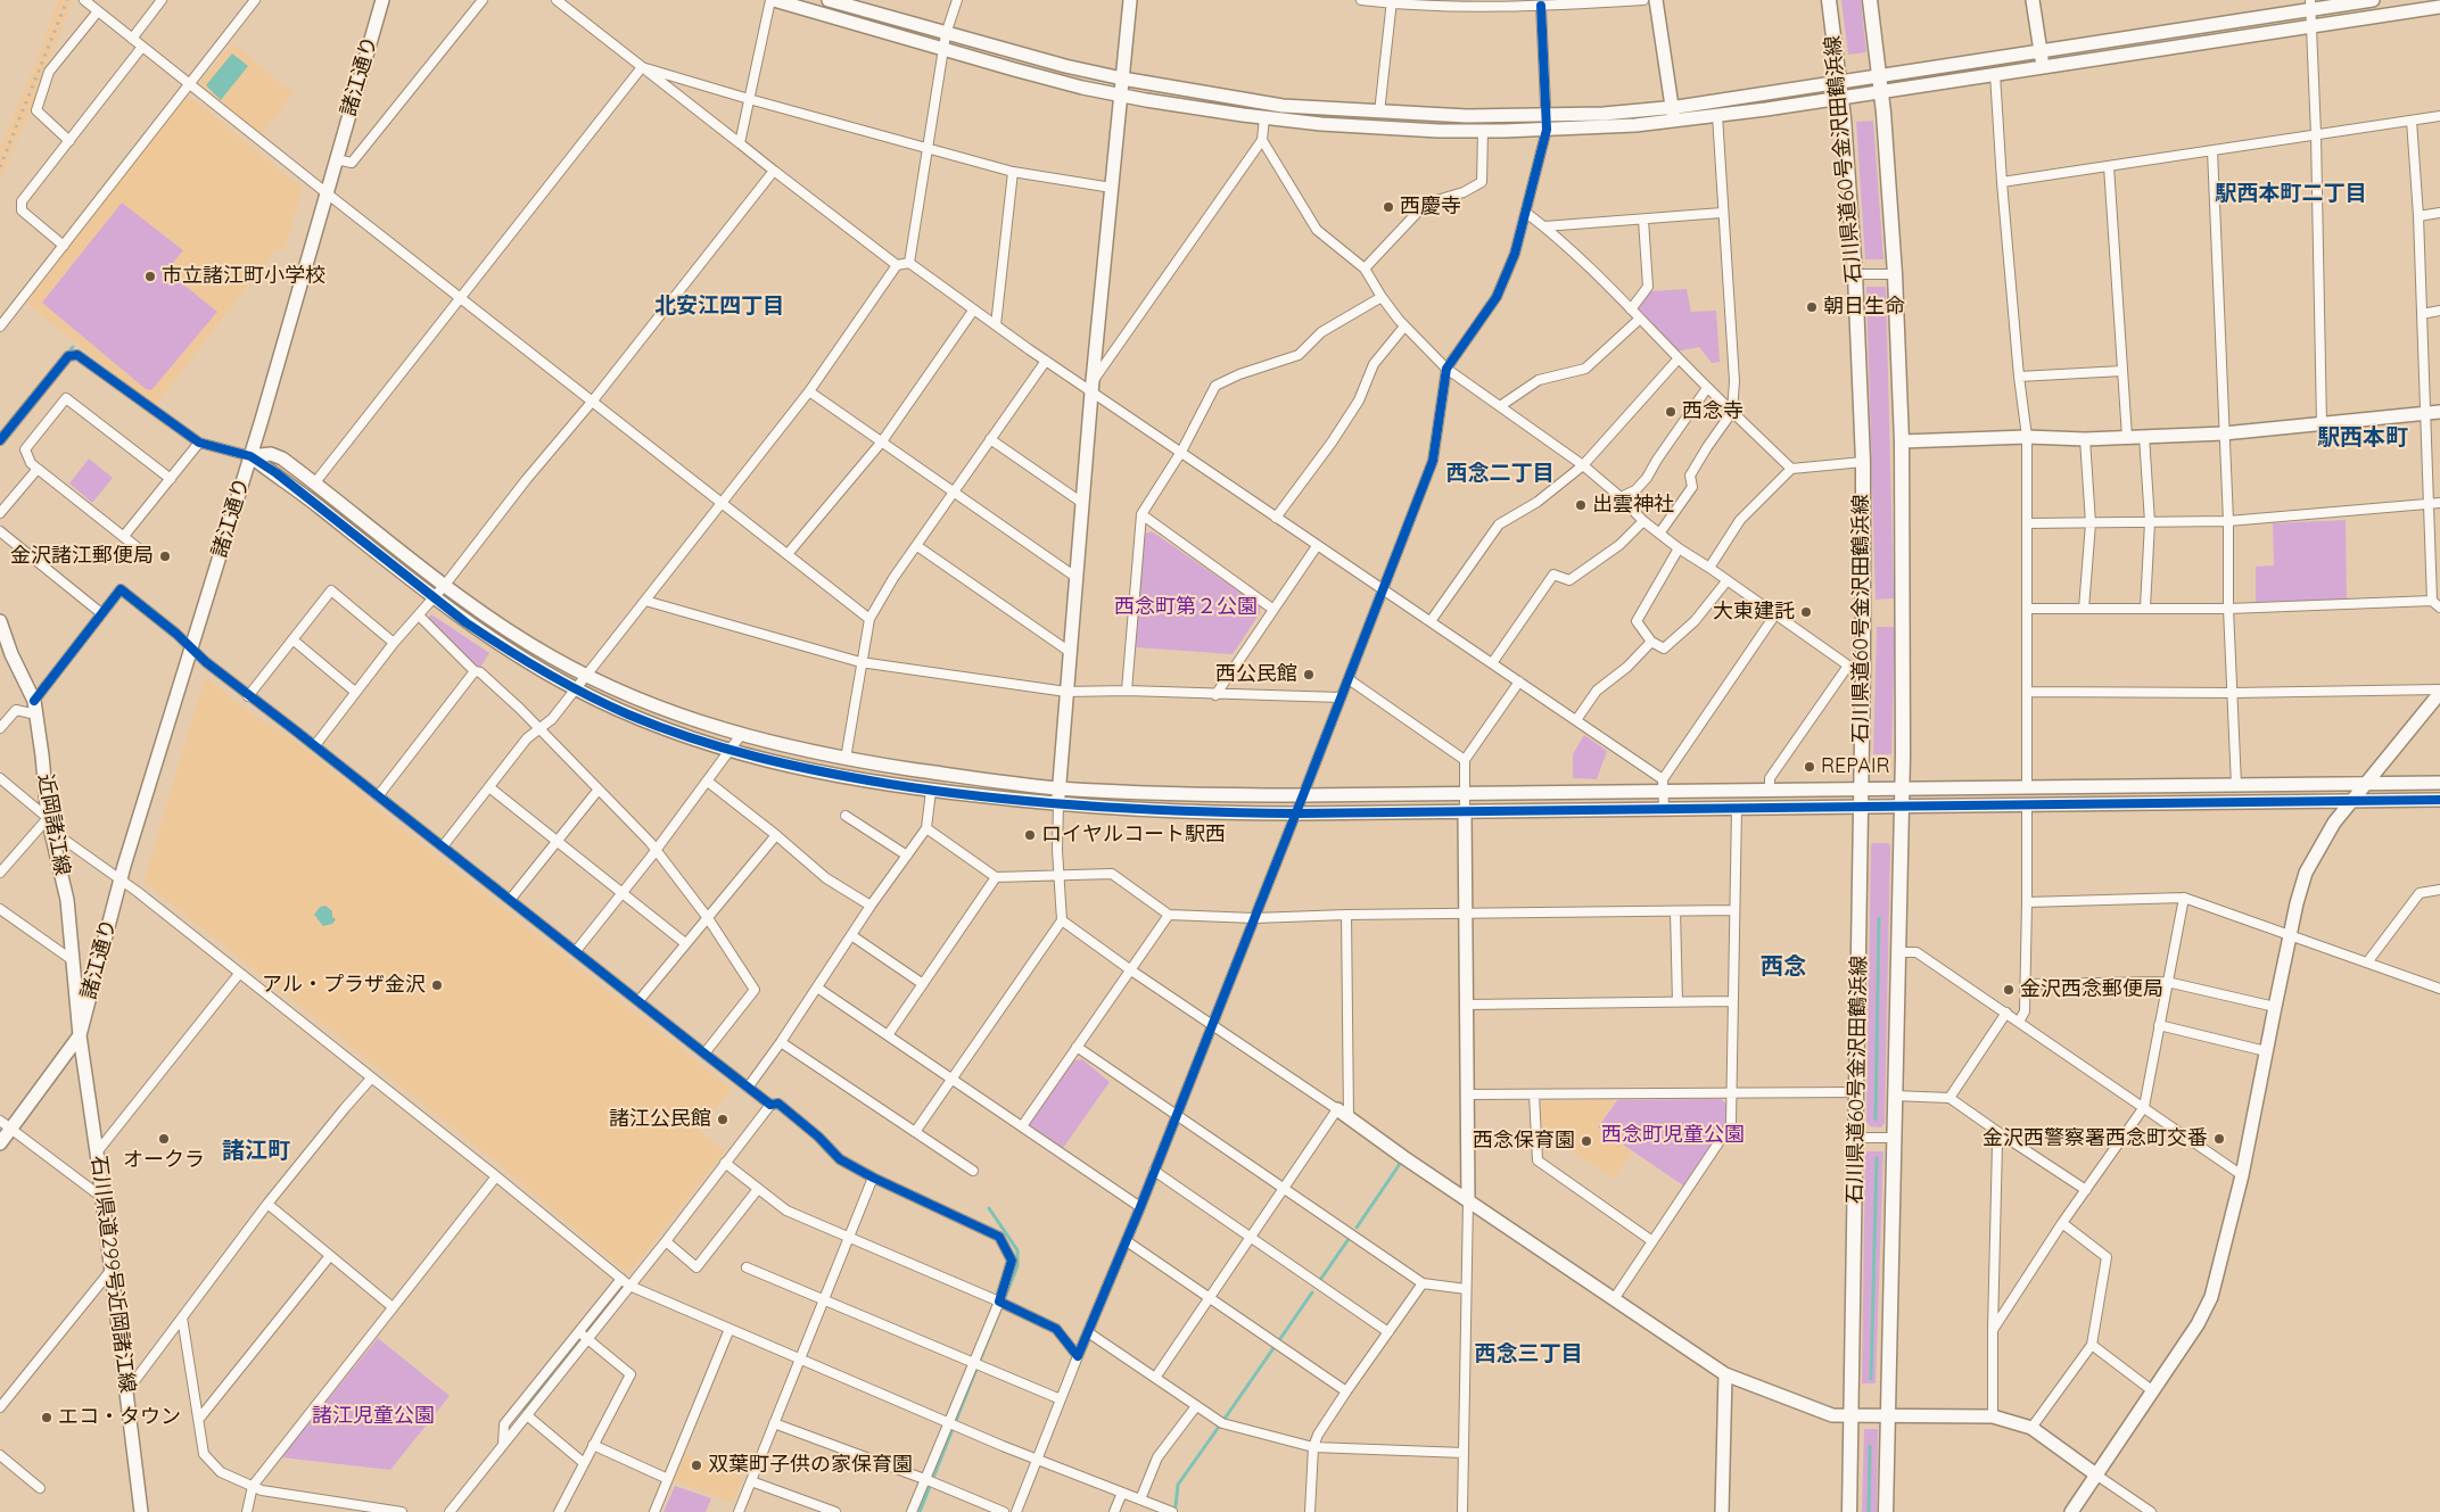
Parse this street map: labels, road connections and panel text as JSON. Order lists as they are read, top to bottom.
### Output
{
  "streets": {
    "main road": ["石川県道60号金沢田鶴浜線"],
    "street": ["諸江通り", "近岡諸江線", "石川県道299号近岡諸江線"]
  },
  "crossings": [
    ["諸江通り", "近岡諸江線"],
    ["諸江通り", "石川県道299号近岡諸江線"],
    ["近岡諸江線", "石川県道299号近岡諸江線"]
  ],
  "districts": [
    "駅西本町二丁目",
    "北安江四丁目",
    "駅西本町",
    "西念二丁目",
    "西念",
    "諸江町",
    "西念三丁目"
  ],
  "parks": ["西念町第２公園", "西念町児童公園", "諸江児童公園"],
  "places": [
    "西慶寺",
    "市立諸江町小学校",
    "朝日生命",
    "西念寺",
    "出雲神社",
    "金沢諸江郵便局",
    "大東建託",
    "西公民館",
    "REPAIR",
    "ロイヤルコート駅西",
    "アル・プラザ金沢",
    "金沢西念郵便局",
    "諸江公民館",
    "オークラ",
    "金沢西警察署西念町交番",
    "西念保育園",
    "エコ・タウン",
    "双葉町子供の家保育園"
  ]
}
